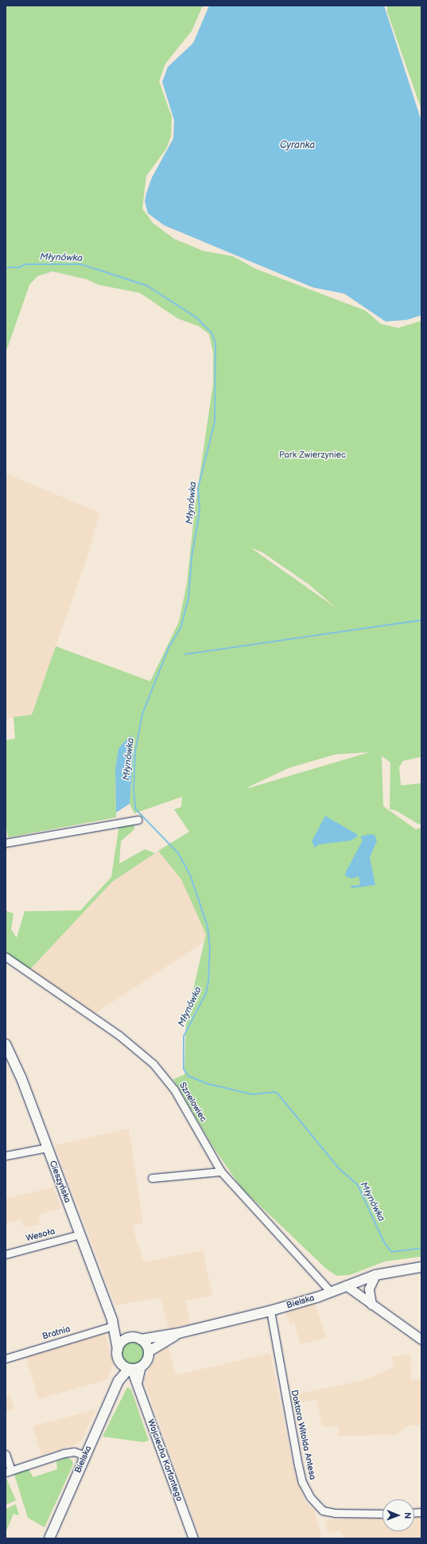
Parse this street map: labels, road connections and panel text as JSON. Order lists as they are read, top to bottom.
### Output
{
  "streets": {
    "main road": ["Cieszyńska", "Bielska"],
    "street": [
      "Sznelowiec",
      "Wesoła",
      "Bratnia",
      "Doktora Witolda Antesa",
      "Wojciecha Korfantego"
    ]
  },
  "crossings": [
    ["Sznelowiec", "Bielska"],
    ["Cieszyńska", "Wesoła"],
    ["Cieszyńska", "Bielska"],
    ["Cieszyńska", "Bratnia"],
    ["Cieszyńska", "Wojciecha Korfantego"],
    ["Bielska", "Doktora Witolda Antesa"],
    ["Bielska", "Wojciecha Korfantego"]
  ],
  "water": ["Cyranka", "Młynówka"],
  "parks": ["Park Zwierzyniec"],
  "north": "right"
}
